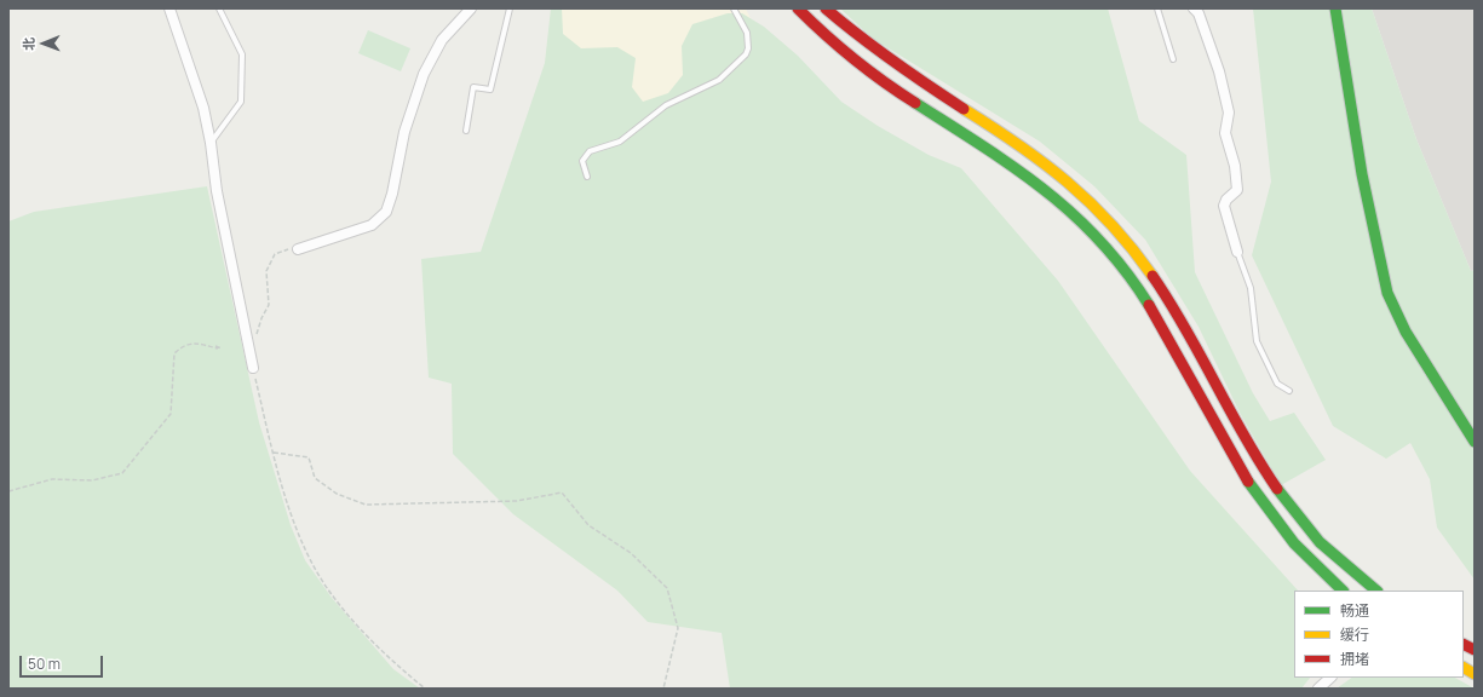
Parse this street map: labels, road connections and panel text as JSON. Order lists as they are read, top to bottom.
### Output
{
  "legend": ["畅通", "缓行", "拥堵"],
  "scale_bar": "50 m",
  "north": "left"
}
